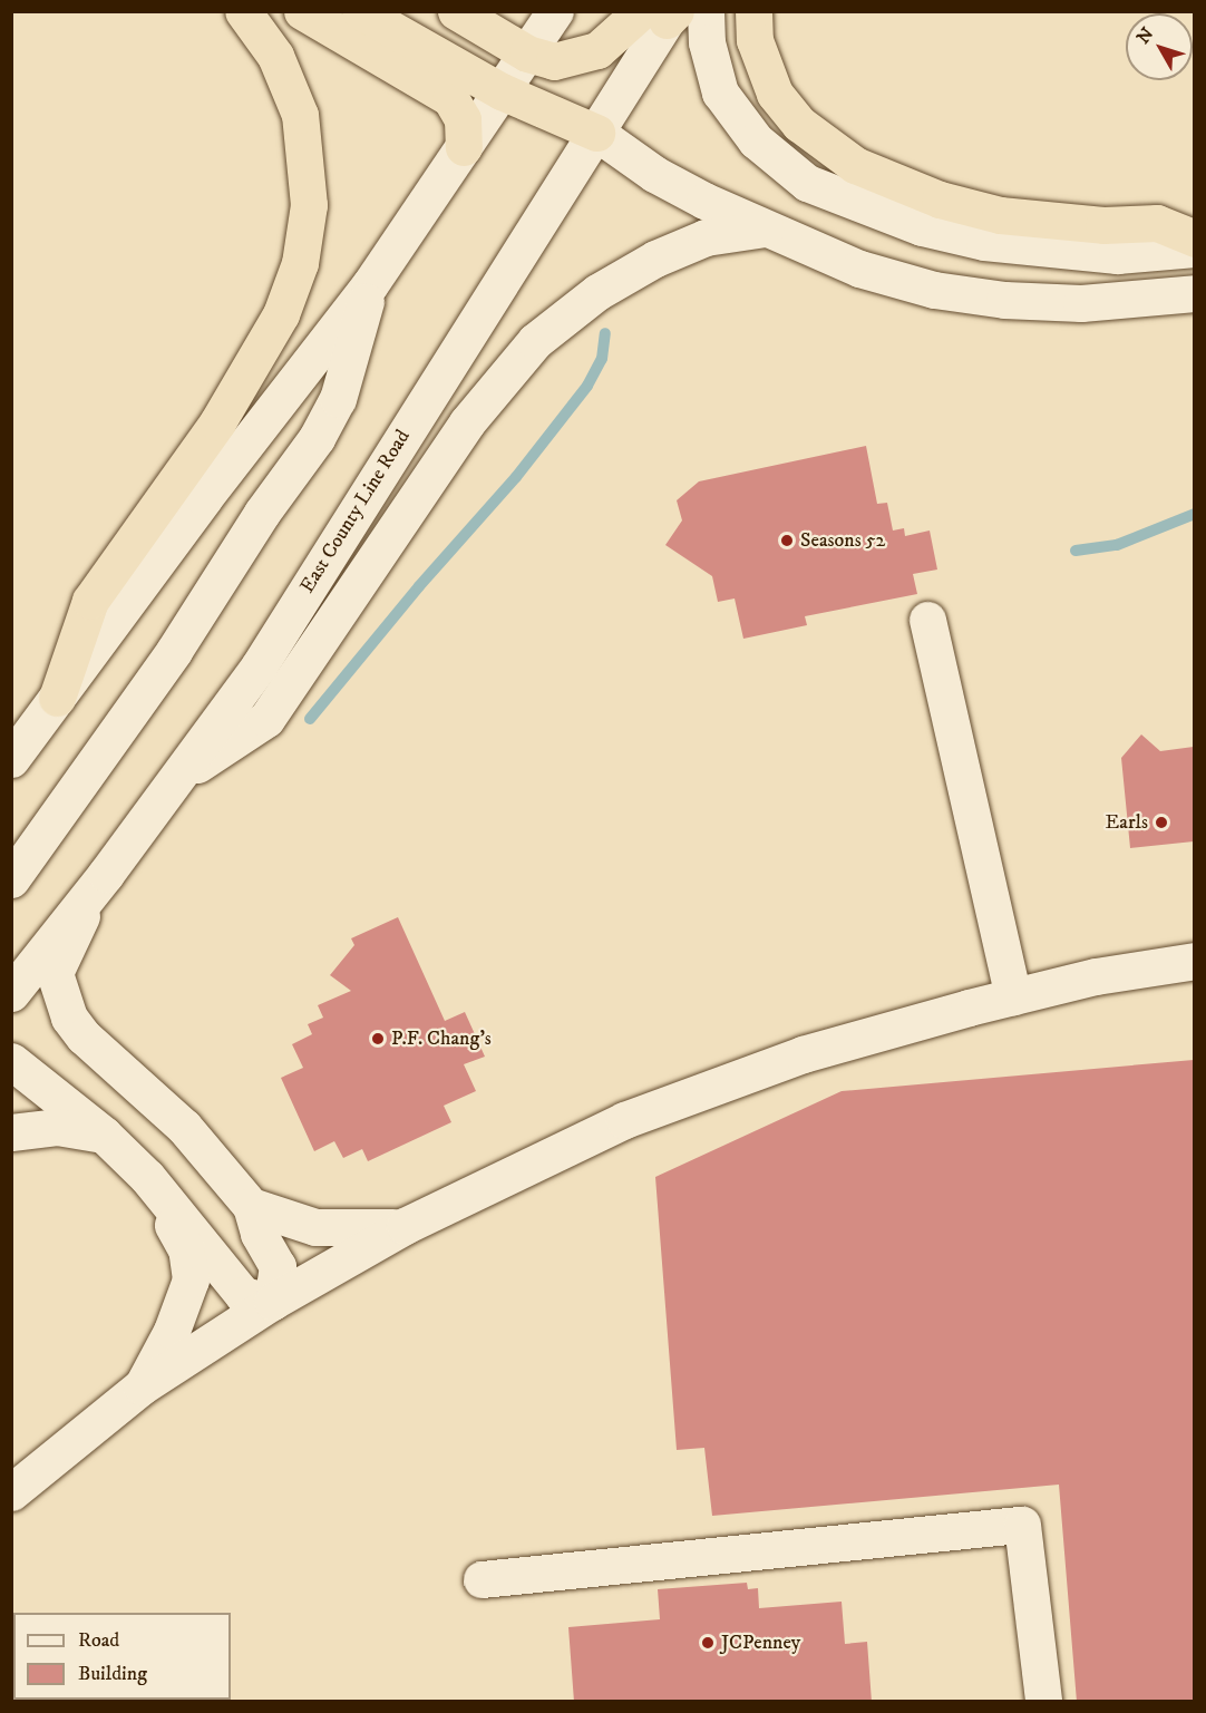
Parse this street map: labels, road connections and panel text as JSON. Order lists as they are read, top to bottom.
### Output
{
  "streets": {
    "main road": ["East County Line Road"]
  },
  "places": [
    "Seasons 52",
    "Earls",
    "P.F. Chang's",
    "JCPenney"
  ],
  "legend": ["Road", "Building"],
  "north": "top left"
}
